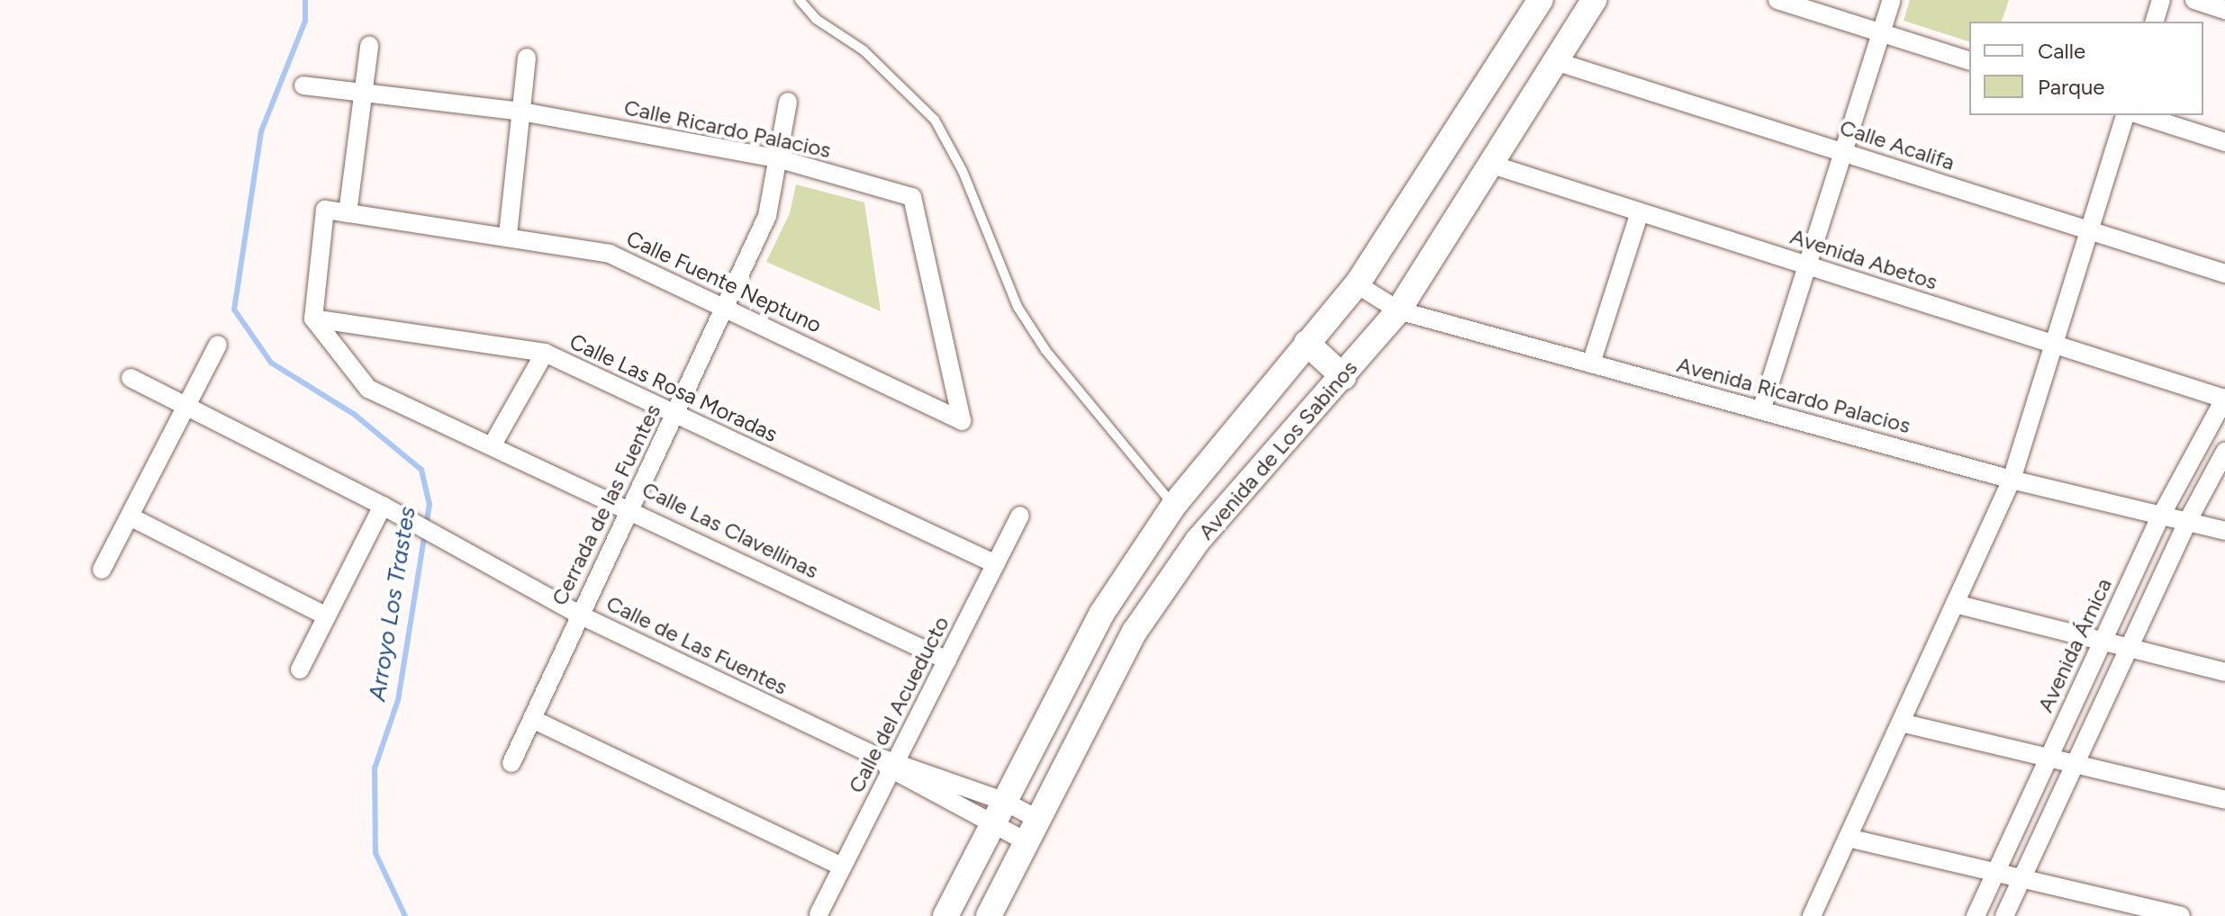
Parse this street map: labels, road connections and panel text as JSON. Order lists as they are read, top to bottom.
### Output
{
  "streets": {
    "street": [
      "Calle Ricardo Palacios",
      "Calle Acalifa",
      "Avenida Abetos",
      "Calle Fuente Neptuno",
      "Calle Las Rosa Moradas",
      "Avenida Ricardo Palacios",
      "Avenida de Los Sabinos",
      "Cerrada de las Fuentes",
      "Calle Las Clavellinas",
      "Calle de Las Fuentes",
      "Avenida Árnica",
      "Calle del Acueducto"
    ]
  },
  "crossings": [
    ["Calle Ricardo Palacios", "Calle Fuente Neptuno"],
    ["Calle Ricardo Palacios", "Cerrada de las Fuentes"],
    ["Calle Acalifa", "Avenida de Los Sabinos"],
    ["Avenida Abetos", "Avenida de Los Sabinos"],
    ["Avenida Abetos", "Avenida Árnica"],
    ["Calle Fuente Neptuno", "Calle Las Rosa Moradas"],
    ["Calle Fuente Neptuno", "Cerrada de las Fuentes"],
    ["Calle Fuente Neptuno", "Calle Las Clavellinas"],
    ["Calle Las Rosa Moradas", "Cerrada de las Fuentes"],
    ["Calle Las Rosa Moradas", "Calle Las Clavellinas"],
    ["Calle Las Rosa Moradas", "Calle del Acueducto"],
    ["Avenida Ricardo Palacios", "Avenida de Los Sabinos"],
    ["Avenida Ricardo Palacios", "Avenida Árnica"],
    ["Cerrada de las Fuentes", "Calle Las Clavellinas"],
    ["Cerrada de las Fuentes", "Calle de Las Fuentes"],
    ["Calle Las Clavellinas", "Calle del Acueducto"],
    ["Calle de Las Fuentes", "Calle del Acueducto"]
  ],
  "water": ["Arroyo Los Trastes"],
  "legend": ["Calle", "Parque"]
}
